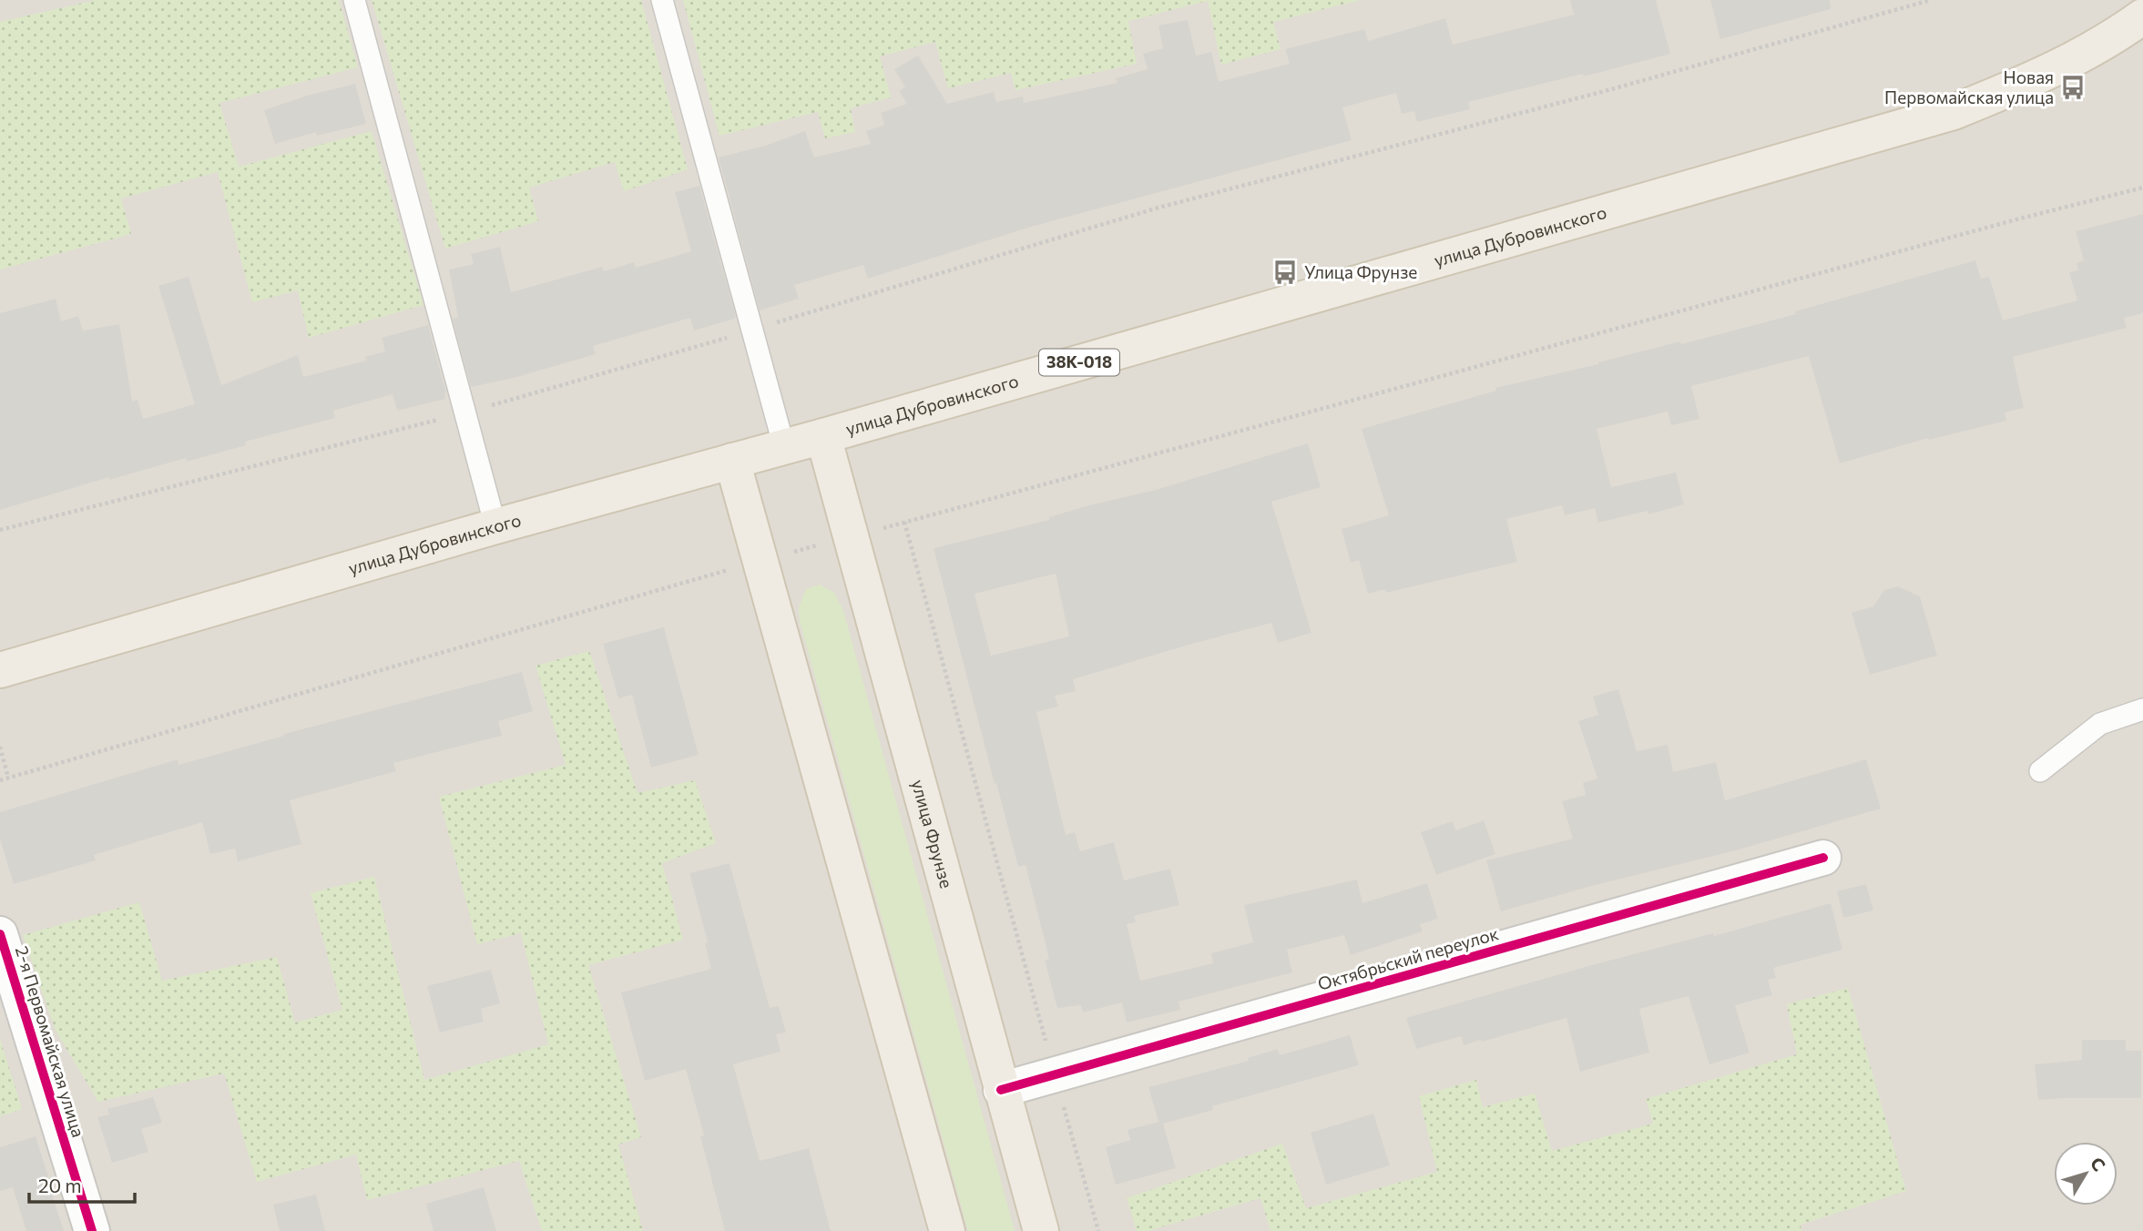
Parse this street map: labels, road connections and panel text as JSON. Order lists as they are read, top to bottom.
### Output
{
  "streets": {
    "main road": ["улица Дубровинского", "38К-018", "улица Фрунзе"],
    "street": ["Октябрьский переулок", "2-я Первомайская улица"]
  },
  "crossings": [
    ["улица Дубровинского", "улица Фрунзе"],
    ["улица Фрунзе", "Октябрьский переулок"]
  ],
  "places": {
    "bus stop": ["Новая Первомайская улица", "Улица Фрунзе"]
  },
  "scale_bar": "20 m",
  "north": "top right"
}
